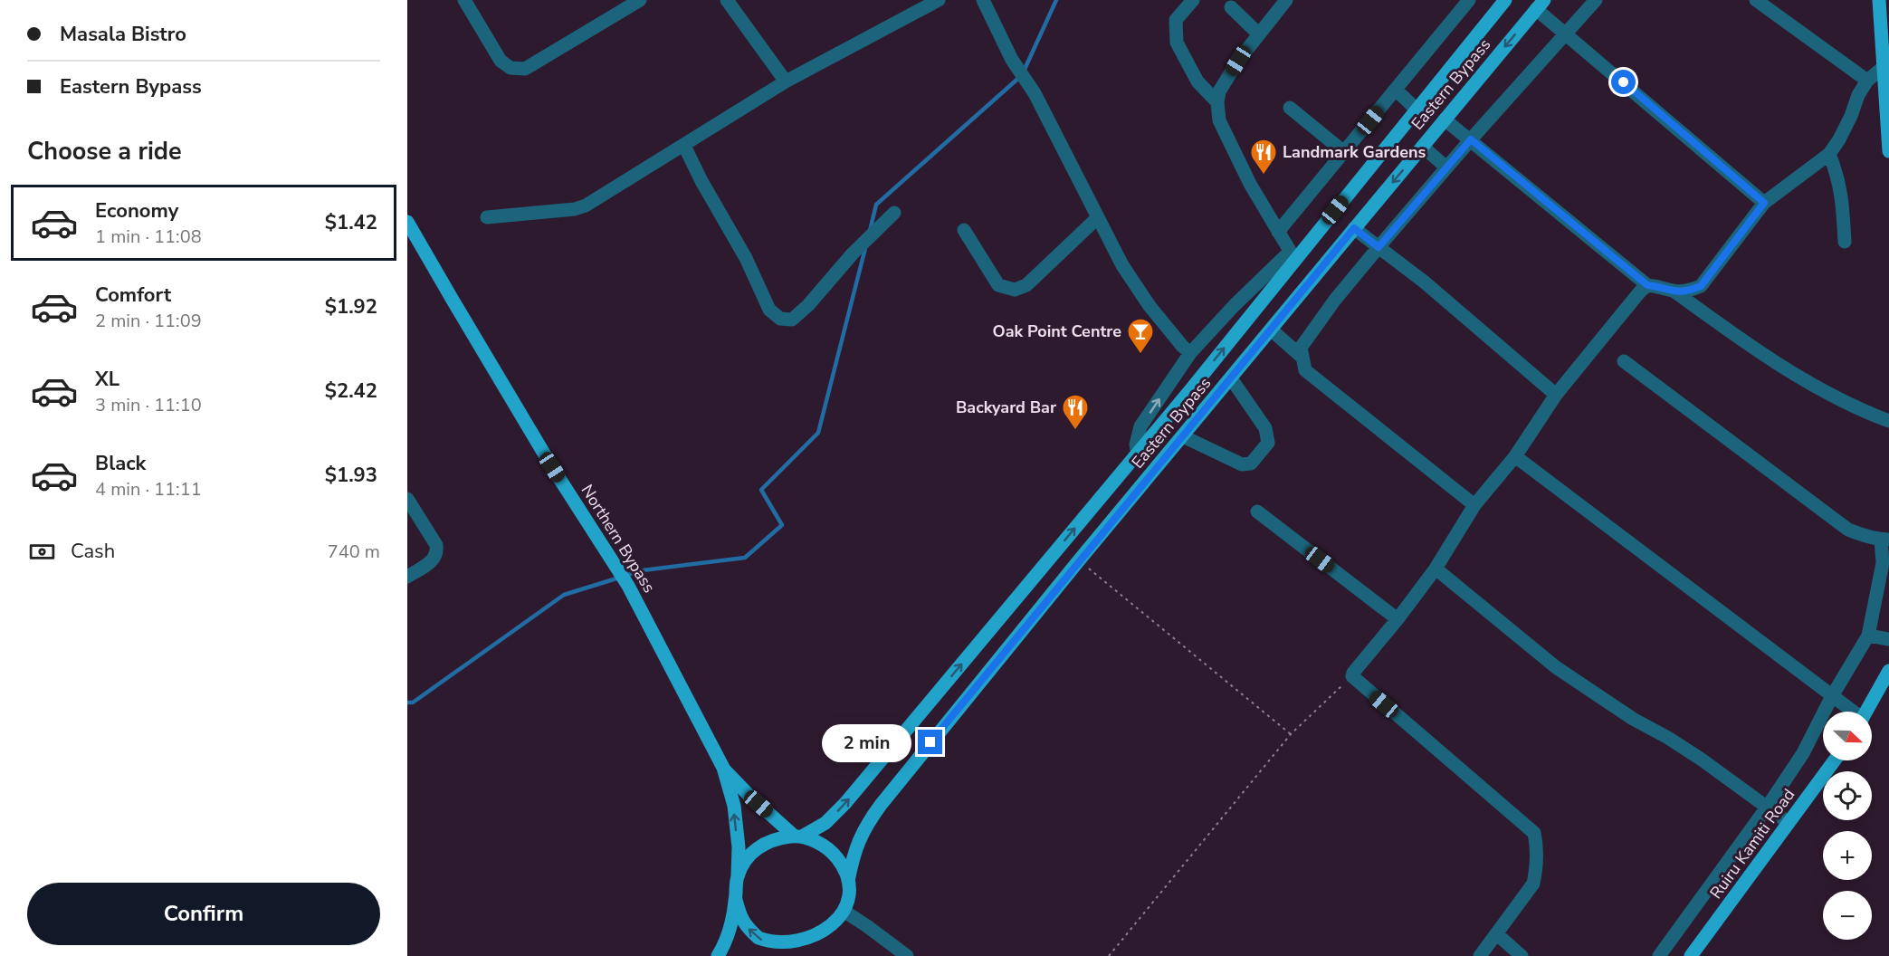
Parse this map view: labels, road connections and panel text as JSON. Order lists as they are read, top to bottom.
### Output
{
  "streets": {
    "main road": ["Eastern Bypass", "Northern Bypass", "Ruiru Kamiti Road"]
  },
  "places": {
    "restaurant": ["Landmark Gardens", "Backyard Bar"],
    "bar": ["Oak Point Centre"]
  },
  "north": "right",
  "page": {
    "banner": ["Masala Bistro", "Eastern Bypass"],
    "heading": "Choose a ride",
    "list": [
      {
        "name": "Economy",
        "note": "1 min · 11:08",
        "value": "$1.42"
      },
      {
        "name": "Comfort",
        "note": "2 min · 11:09",
        "value": "$1.92"
      },
      {
        "name": "XL",
        "note": "3 min · 11:10",
        "value": "$2.42"
      },
      {
        "name": "Black",
        "note": "4 min · 11:11",
        "value": "$1.93"
      }
    ],
    "pay": ["Cash", "740 m"],
    "map_buttons": ["+", "−"],
    "bubble": "2 min",
    "buttons": "Confirm"
  }
}
